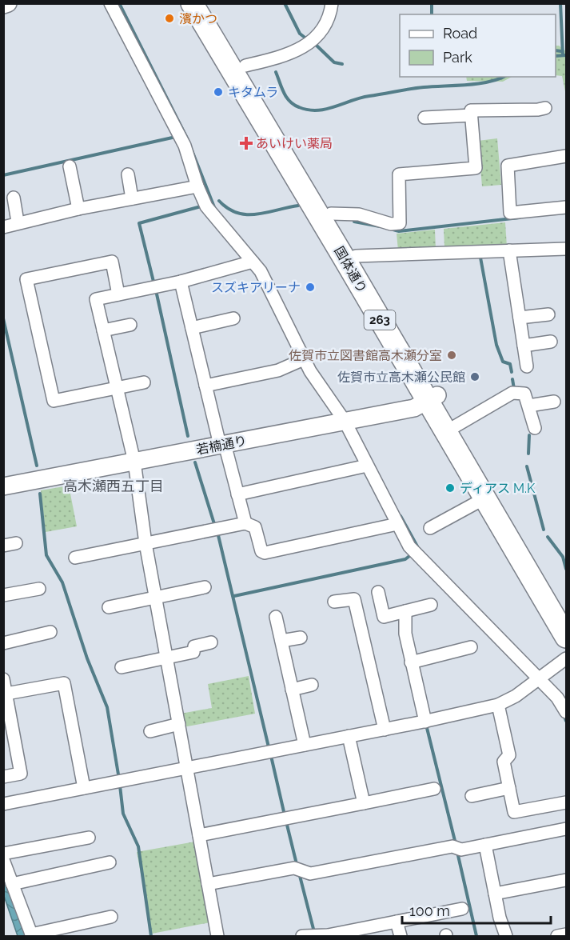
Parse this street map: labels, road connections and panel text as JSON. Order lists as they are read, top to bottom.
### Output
{
  "streets": {
    "highway": ["国体通り", "263"],
    "street": ["若楠通り"]
  },
  "crossings": [
    ["国体通り", "若楠通り"]
  ],
  "districts": ["高木瀬西五丁目"],
  "places": {
    "other": [
      "濱かつ",
      "キタムラ",
      "スズキアリーナ",
      "佐賀市立図書館高木瀬分室",
      "佐賀市立高木瀬公民館",
      "ディアス M.K"
    ],
    "health": ["あいけい薬局"]
  },
  "legend": ["Road", "Park"],
  "scale_bar": "100 m"
}
